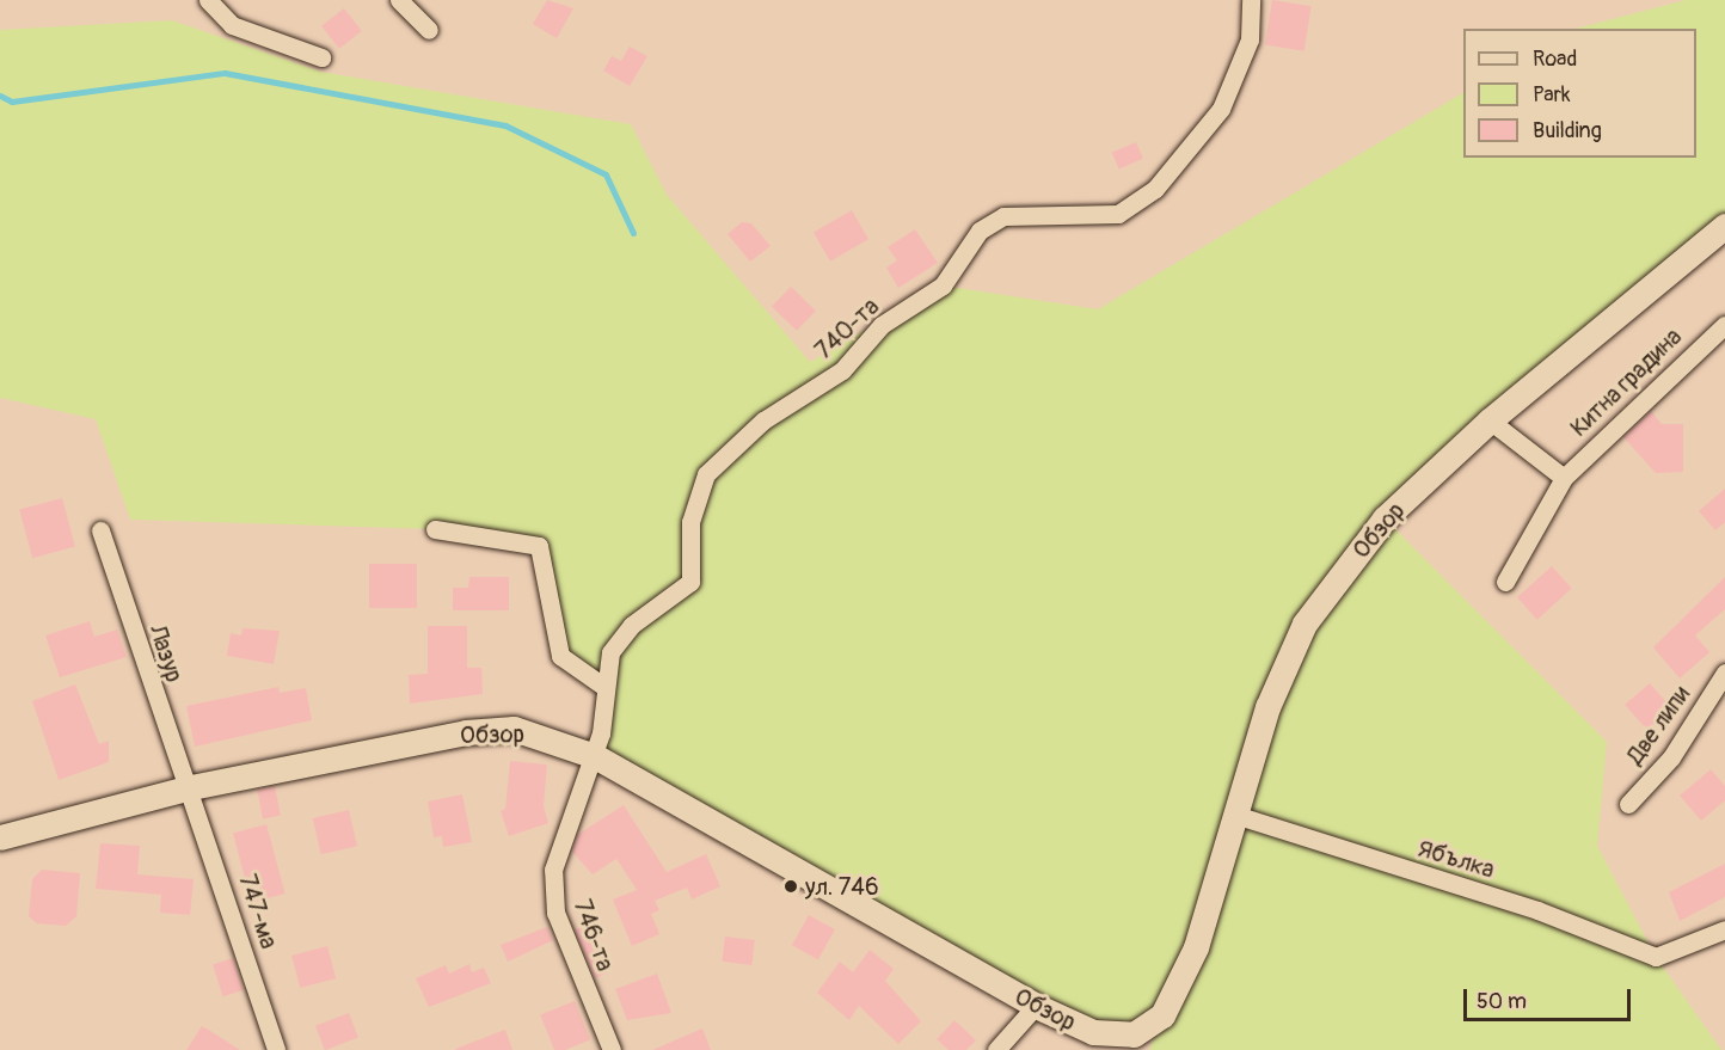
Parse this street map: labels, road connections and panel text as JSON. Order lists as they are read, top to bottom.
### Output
{
  "streets": {
    "street": [
      "740-та",
      "Китна градина",
      "Обзор",
      "Лазур",
      "Две липи",
      "Ябълка",
      "747-ма",
      "746-та"
    ]
  },
  "crossings": [
    ["740-та", "Обзор"],
    ["740-та", "746-та"],
    ["Обзор", "Лазур"],
    ["Обзор", "Ябълка"],
    ["Обзор", "747-ма"],
    ["Обзор", "746-та"],
    ["Лазур", "747-ма"]
  ],
  "places": ["ул. 746"],
  "legend": ["Road", "Park", "Building"],
  "scale_bar": "50 m"
}
